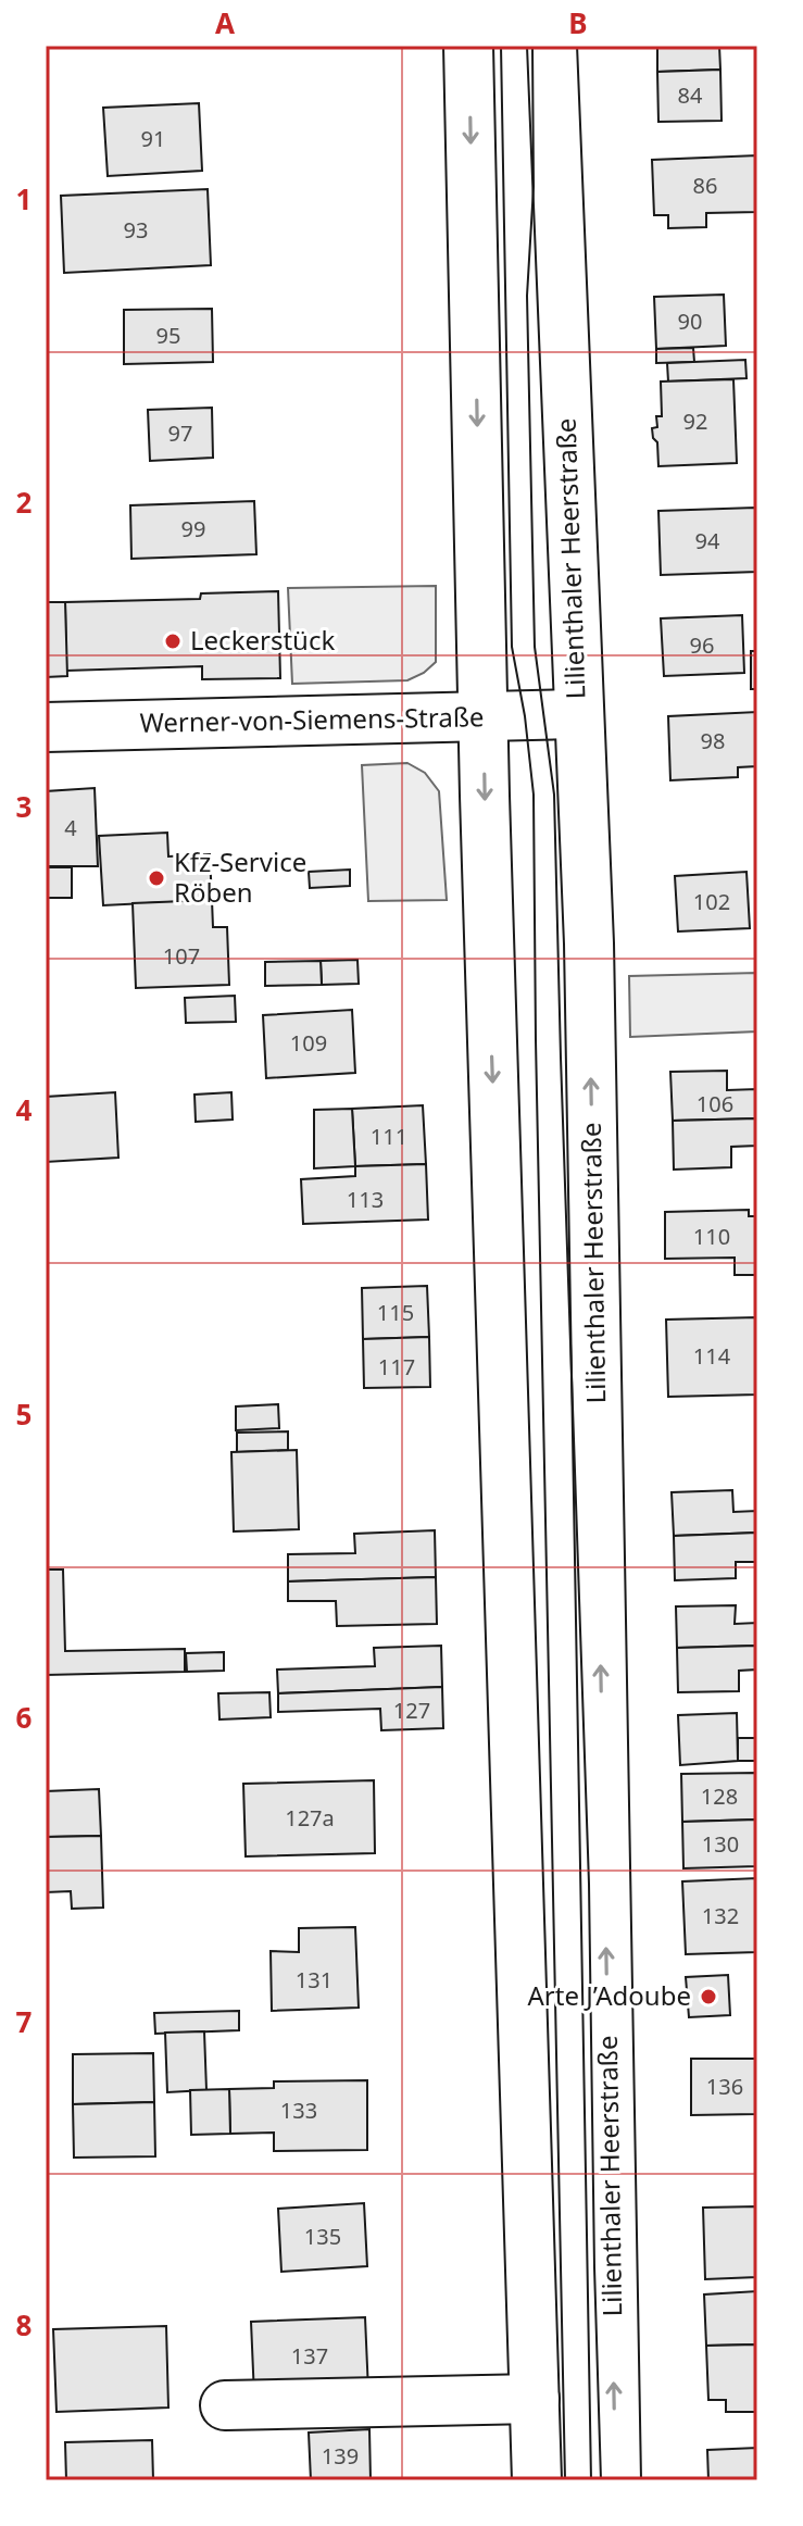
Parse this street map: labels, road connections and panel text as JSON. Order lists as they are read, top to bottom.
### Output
{
  "streets": {
    "main road": ["Lilienthaler Heerstraße", "Werner-von-Siemens-Straße"]
  },
  "crossings": [
    ["Lilienthaler Heerstraße", "Werner-von-Siemens-Straße"]
  ],
  "places": ["Leckerstück", "Kfz-Service Röben", "Arte J’Adoube"],
  "house_numbers": [
    "84",
    "91",
    "86",
    "93",
    "90",
    "95",
    "92",
    "97",
    "99",
    "94",
    "96",
    "98",
    "4",
    "102",
    "107",
    "109",
    "106",
    "111",
    "113",
    "110",
    "115",
    "114",
    "117",
    "127",
    "128",
    "127a",
    "130",
    "132",
    "131",
    "136",
    "133",
    "135",
    "137",
    "139"
  ],
  "grid": {
    "columns": ["A", "B"],
    "rows": [
      "1",
      "2",
      "3",
      "4",
      "5",
      "6",
      "7",
      "8"
    ]
  }
}
